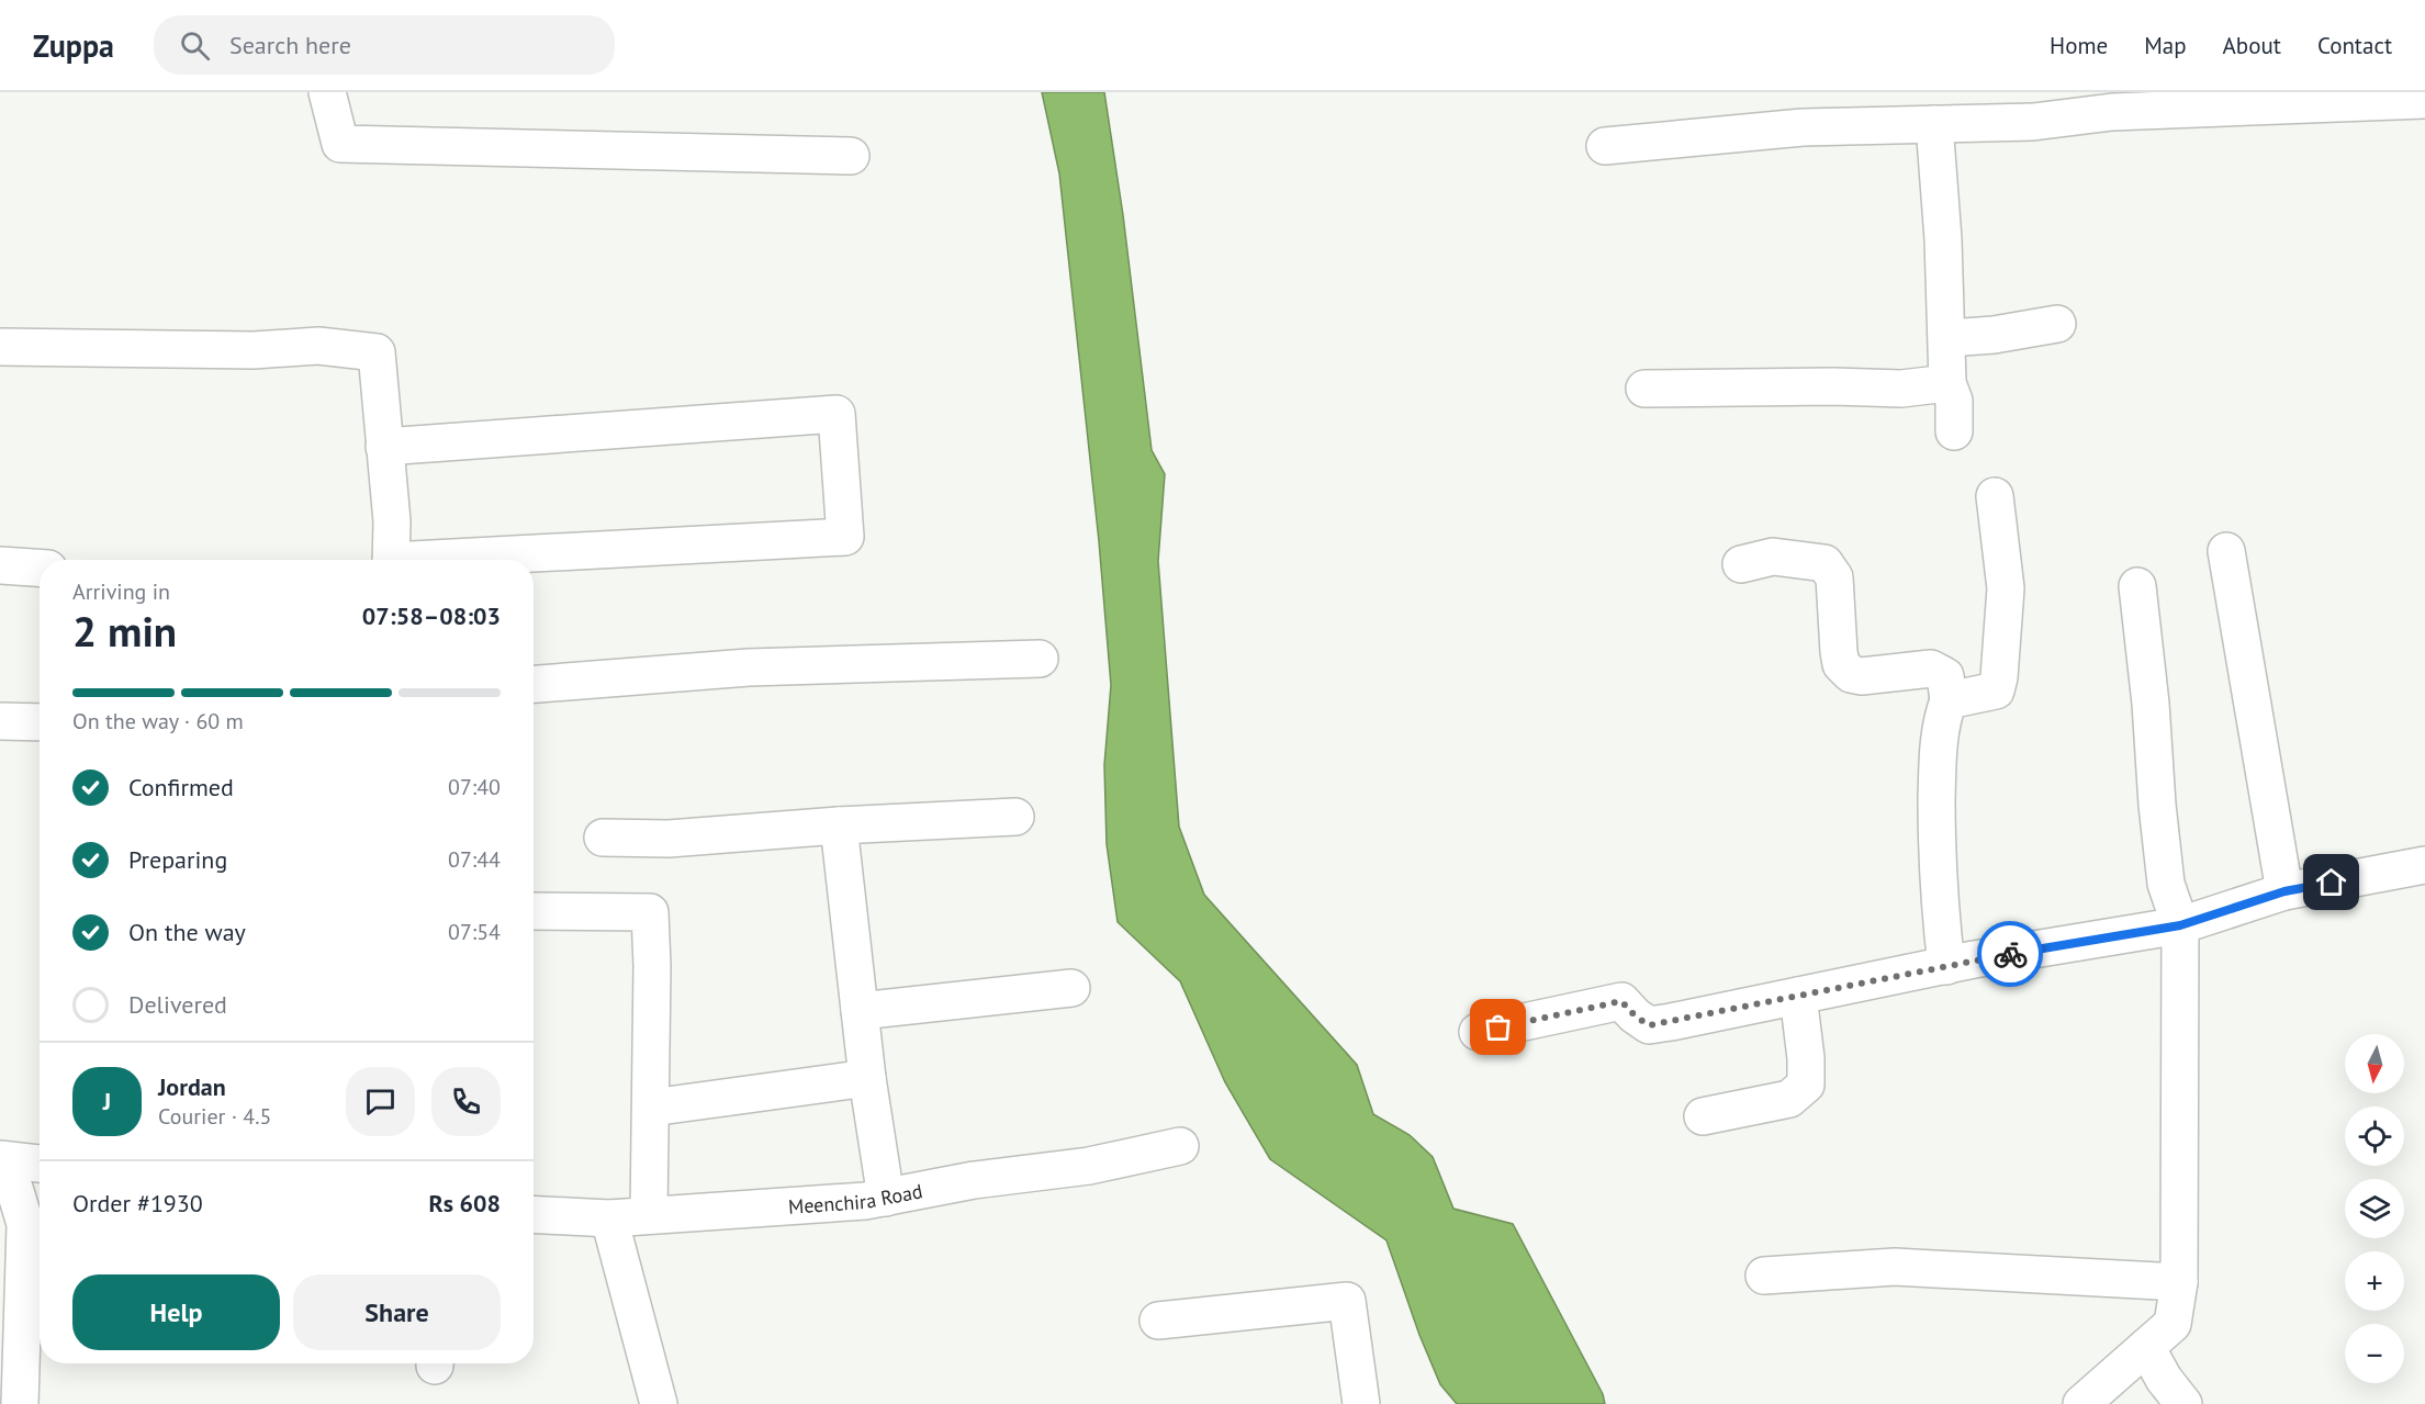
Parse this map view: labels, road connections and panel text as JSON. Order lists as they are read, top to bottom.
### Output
{
  "streets": {
    "street": ["Meenchira Road"]
  },
  "north": "bottom",
  "page": {
    "header": "Zuppa",
    "search": "Search here",
    "nav": [
      "Home",
      "Map",
      "About",
      "Contact"
    ],
    "heading": ["2 min", "Arriving in", "07:58–08:03"],
    "panel": [
      "Jordan",
      "Courier · 4.5",
      "Order #1930",
      "Rs 608"
    ],
    "bar": "On the way · 60 m",
    "list": [
      ["Confirmed", "07:40"],
      ["Preparing", "07:44"],
      ["On the way", "07:54"],
      "Delivered"
    ],
    "map_buttons": ["+", "−"],
    "round": "J",
    "buttons": ["Help", "Share"]
  }
}
